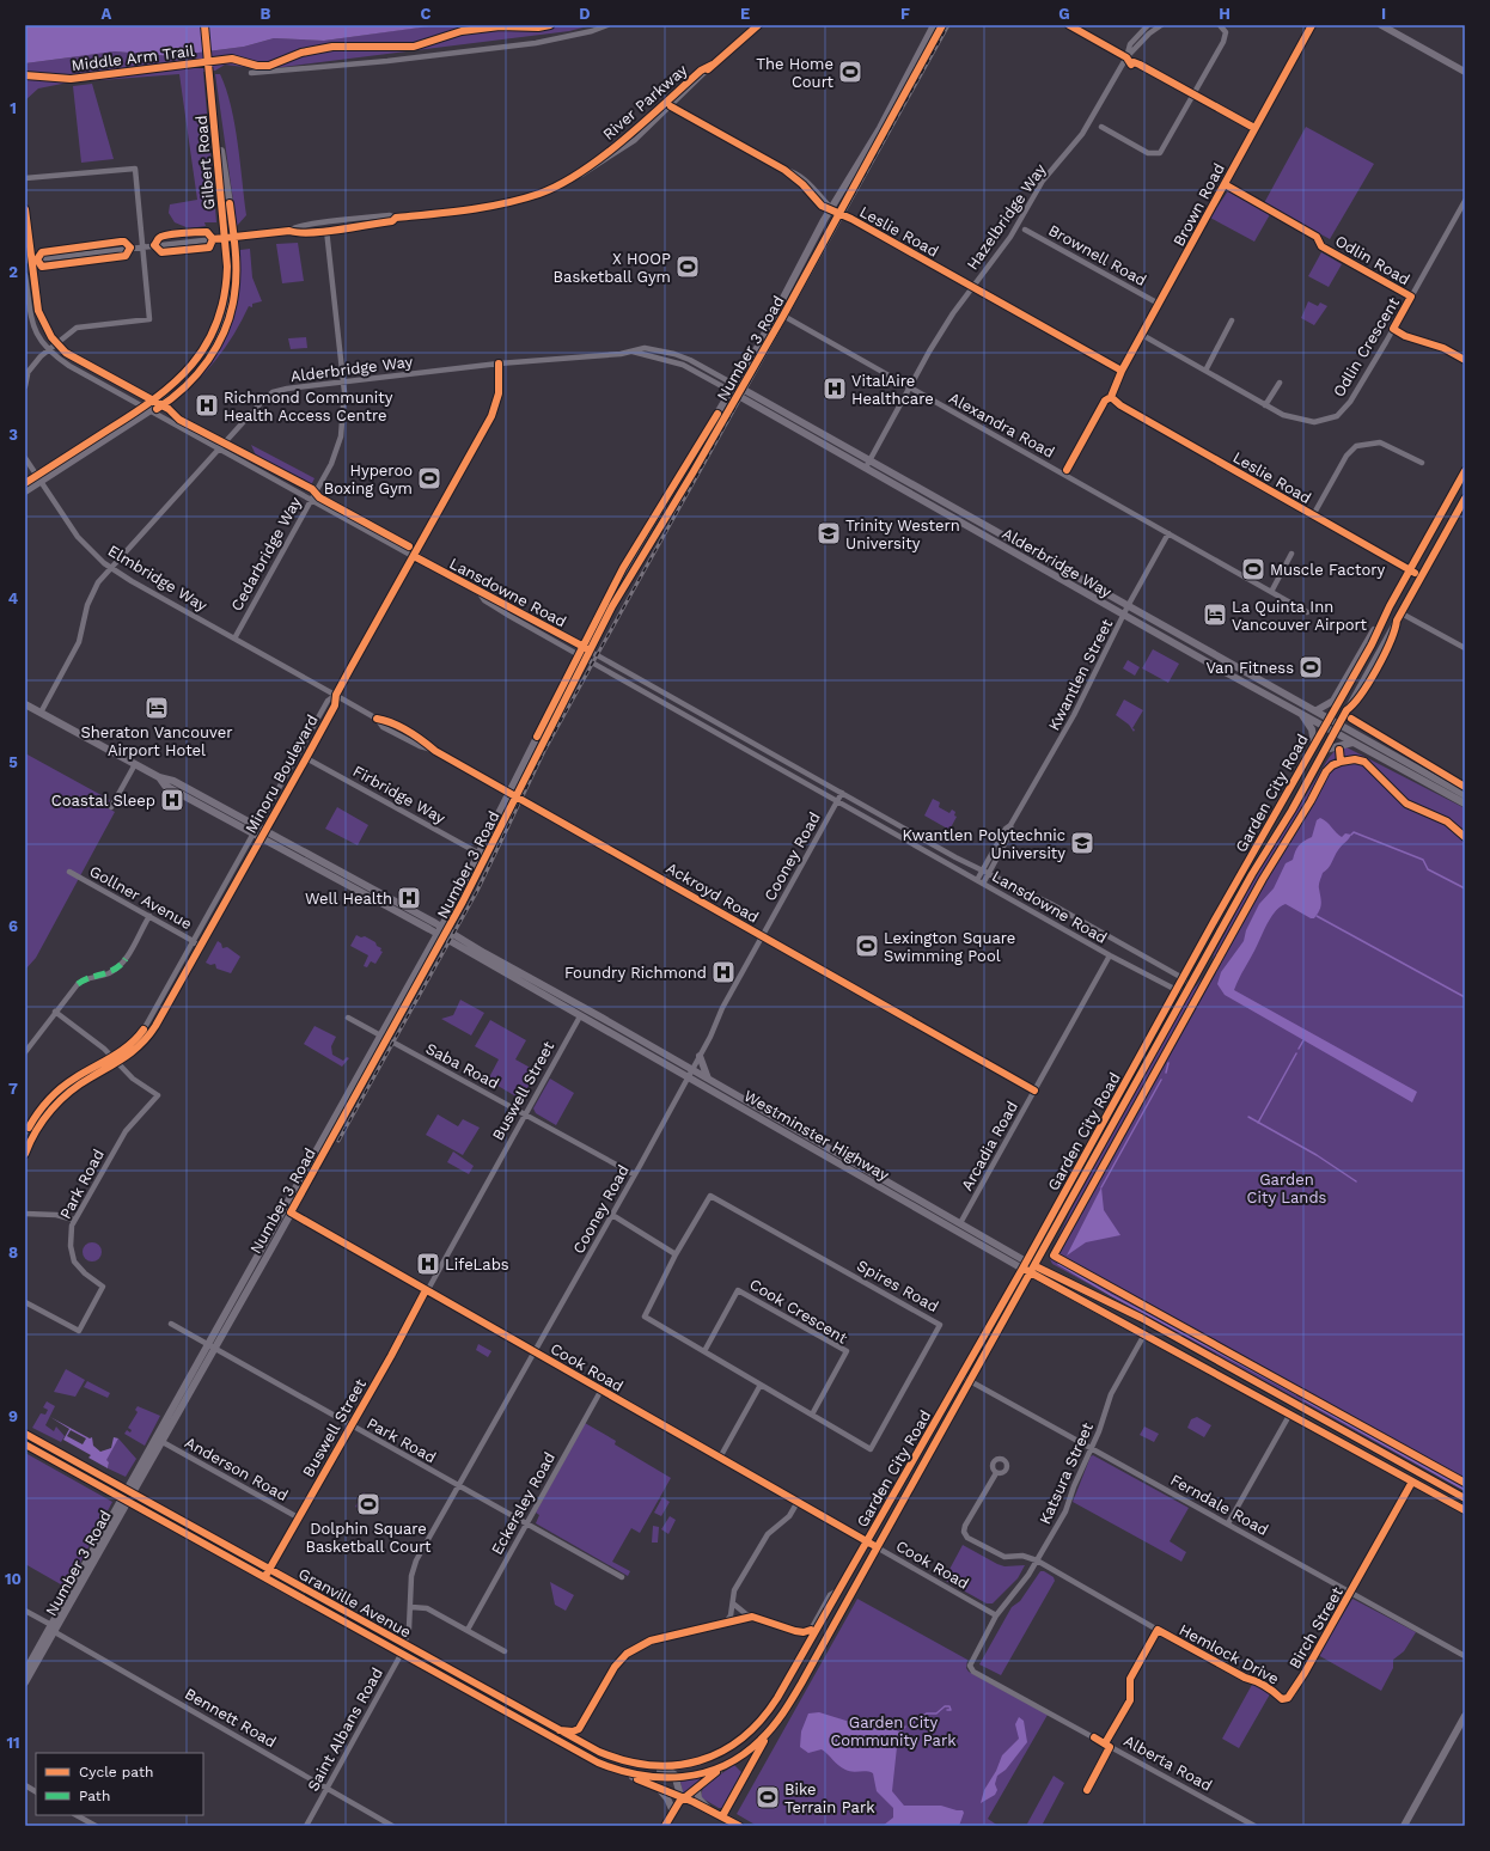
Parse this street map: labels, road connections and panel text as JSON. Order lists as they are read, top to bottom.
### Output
{
  "streets": {
    "main road": [
      "Gilbert Road",
      "Number 3 Road",
      "Alderbridge Way",
      "Garden City Road",
      "Westminster Highway",
      "Granville Avenue"
    ],
    "street": [
      "River Parkway",
      "Brown Road",
      "Hazelbridge Way",
      "Leslie Road",
      "Brownell Road",
      "Odlin Road",
      "Odlin Crescent",
      "Alexandra Road",
      "Cedarbridge Way",
      "Elmbridge Way",
      "Lansdowne Road",
      "Kwantlen Street",
      "Minoru Boulevard",
      "Firbridge Way",
      "Cooney Road",
      "Ackroyd Road",
      "Gollner Avenue",
      "Saba Road",
      "Buswell Street",
      "Arcadia Road",
      "Park Road",
      "Spires Road",
      "Cook Crescent",
      "Cook Road",
      "Anderson Road",
      "Katsura Street",
      "Eckersley Road",
      "Ferndale Road",
      "Birch Street",
      "Hemlock Drive",
      "Bennett Road",
      "Saint Albans Road",
      "Alberta Road"
    ],
    "cycle path": ["Middle Arm Trail"]
  },
  "crossings": [
    ["River Parkway", "Leslie Road"],
    ["Gilbert Road", "Elmbridge Way"],
    ["Gilbert Road", "Lansdowne Road"],
    ["Brown Road", "Leslie Road"],
    ["Brown Road", "Brownell Road"],
    ["Brown Road", "Odlin Crescent"],
    ["Hazelbridge Way", "Leslie Road"],
    ["Hazelbridge Way", "Alderbridge Way"],
    ["Hazelbridge Way", "Alexandra Road"],
    ["Leslie Road", "Number 3 Road"],
    ["Leslie Road", "Garden City Road"],
    ["Odlin Road", "Odlin Crescent"],
    ["Number 3 Road", "Alderbridge Way"],
    ["Number 3 Road", "Alexandra Road"],
    ["Number 3 Road", "Lansdowne Road"],
    ["Number 3 Road", "Firbridge Way"],
    ["Number 3 Road", "Ackroyd Road"],
    ["Number 3 Road", "Saba Road"],
    ["Number 3 Road", "Westminster Highway"],
    ["Number 3 Road", "Park Road"],
    ["Number 3 Road", "Cook Road"],
    ["Number 3 Road", "Anderson Road"],
    ["Number 3 Road", "Granville Avenue"],
    ["Number 3 Road", "Bennett Road"],
    ["Alderbridge Way", "Cedarbridge Way"],
    ["Alderbridge Way", "Elmbridge Way"],
    ["Alderbridge Way", "Lansdowne Road"],
    ["Alderbridge Way", "Kwantlen Street"],
    ["Alderbridge Way", "Minoru Boulevard"],
    ["Alderbridge Way", "Garden City Road"],
    ["Alderbridge Way", "Westminster Highway"],
    ["Alexandra Road", "Kwantlen Street"],
    ["Cedarbridge Way", "Elmbridge Way"],
    ["Cedarbridge Way", "Lansdowne Road"],
    ["Elmbridge Way", "Minoru Boulevard"],
    ["Elmbridge Way", "Ackroyd Road"],
    ["Lansdowne Road", "Kwantlen Street"],
    ["Lansdowne Road", "Minoru Boulevard"],
    ["Lansdowne Road", "Garden City Road"],
    ["Lansdowne Road", "Cooney Road"],
    ["Lansdowne Road", "Arcadia Road"],
    ["Minoru Boulevard", "Firbridge Way"],
    ["Minoru Boulevard", "Ackroyd Road"],
    ["Minoru Boulevard", "Gollner Avenue"],
    ["Minoru Boulevard", "Westminster Highway"],
    ["Minoru Boulevard", "Park Road"],
    ["Garden City Road", "Westminster Highway"],
    ["Garden City Road", "Cook Road"],
    ["Garden City Road", "Ferndale Road"],
    ["Garden City Road", "Granville Avenue"],
    ["Cooney Road", "Ackroyd Road"],
    ["Cooney Road", "Saba Road"],
    ["Cooney Road", "Westminster Highway"],
    ["Cooney Road", "Park Road"],
    ["Cooney Road", "Cook Road"],
    ["Cooney Road", "Granville Avenue"],
    ["Cooney Road", "Saint Albans Road"],
    ["Ackroyd Road", "Arcadia Road"],
    ["Saba Road", "Buswell Street"],
    ["Buswell Street", "Westminster Highway"],
    ["Buswell Street", "Park Road"],
    ["Buswell Street", "Cook Road"],
    ["Buswell Street", "Anderson Road"],
    ["Buswell Street", "Granville Avenue"],
    ["Westminster Highway", "Arcadia Road"],
    ["Westminster Highway", "Katsura Street"],
    ["Westminster Highway", "Birch Street"],
    ["Park Road", "Eckersley Road"],
    ["Spires Road", "Cook Crescent"],
    ["Cook Road", "Katsura Street"],
    ["Cook Road", "Eckersley Road"],
    ["Katsura Street", "Ferndale Road"],
    ["Katsura Street", "Hemlock Drive"],
    ["Katsura Street", "Alberta Road"],
    ["Ferndale Road", "Birch Street"],
    ["Granville Avenue", "Saint Albans Road"],
    ["Birch Street", "Hemlock Drive"],
    ["Bennett Road", "Saint Albans Road"]
  ],
  "parks": ["Garden City Lands", "Garden City Community Park"],
  "places": {
    "sports": [
      "The Home Court",
      "X HOOP Basketball Gym",
      "Hyperoo Boxing Gym",
      "Muscle Factory",
      "Van Fitness",
      "Lexington Square Swimming Pool",
      "Dolphin Square Basketball Court",
      "Bike Terrain Park"
    ],
    "hospital": [
      "VitalAire Healthcare",
      "Richmond Community Health Access Centre",
      "Coastal Sleep",
      "Well Health",
      "Foundry Richmond",
      "LifeLabs"
    ],
    "school or university": ["Trinity Western University", "Kwantlen Polytechnic University"],
    "hotel": ["La Quinta Inn Vancouver Airport", "Sheraton Vancouver Airport Hotel"]
  },
  "legend": ["Cycle path", "Path"],
  "grid": {
    "columns": [
      "A",
      "B",
      "C",
      "D",
      "E",
      "F",
      "G",
      "H",
      "I"
    ],
    "rows": [
      "1",
      "2",
      "3",
      "4",
      "5",
      "6",
      "7",
      "8",
      "9",
      "10",
      "11"
    ]
  }
}
